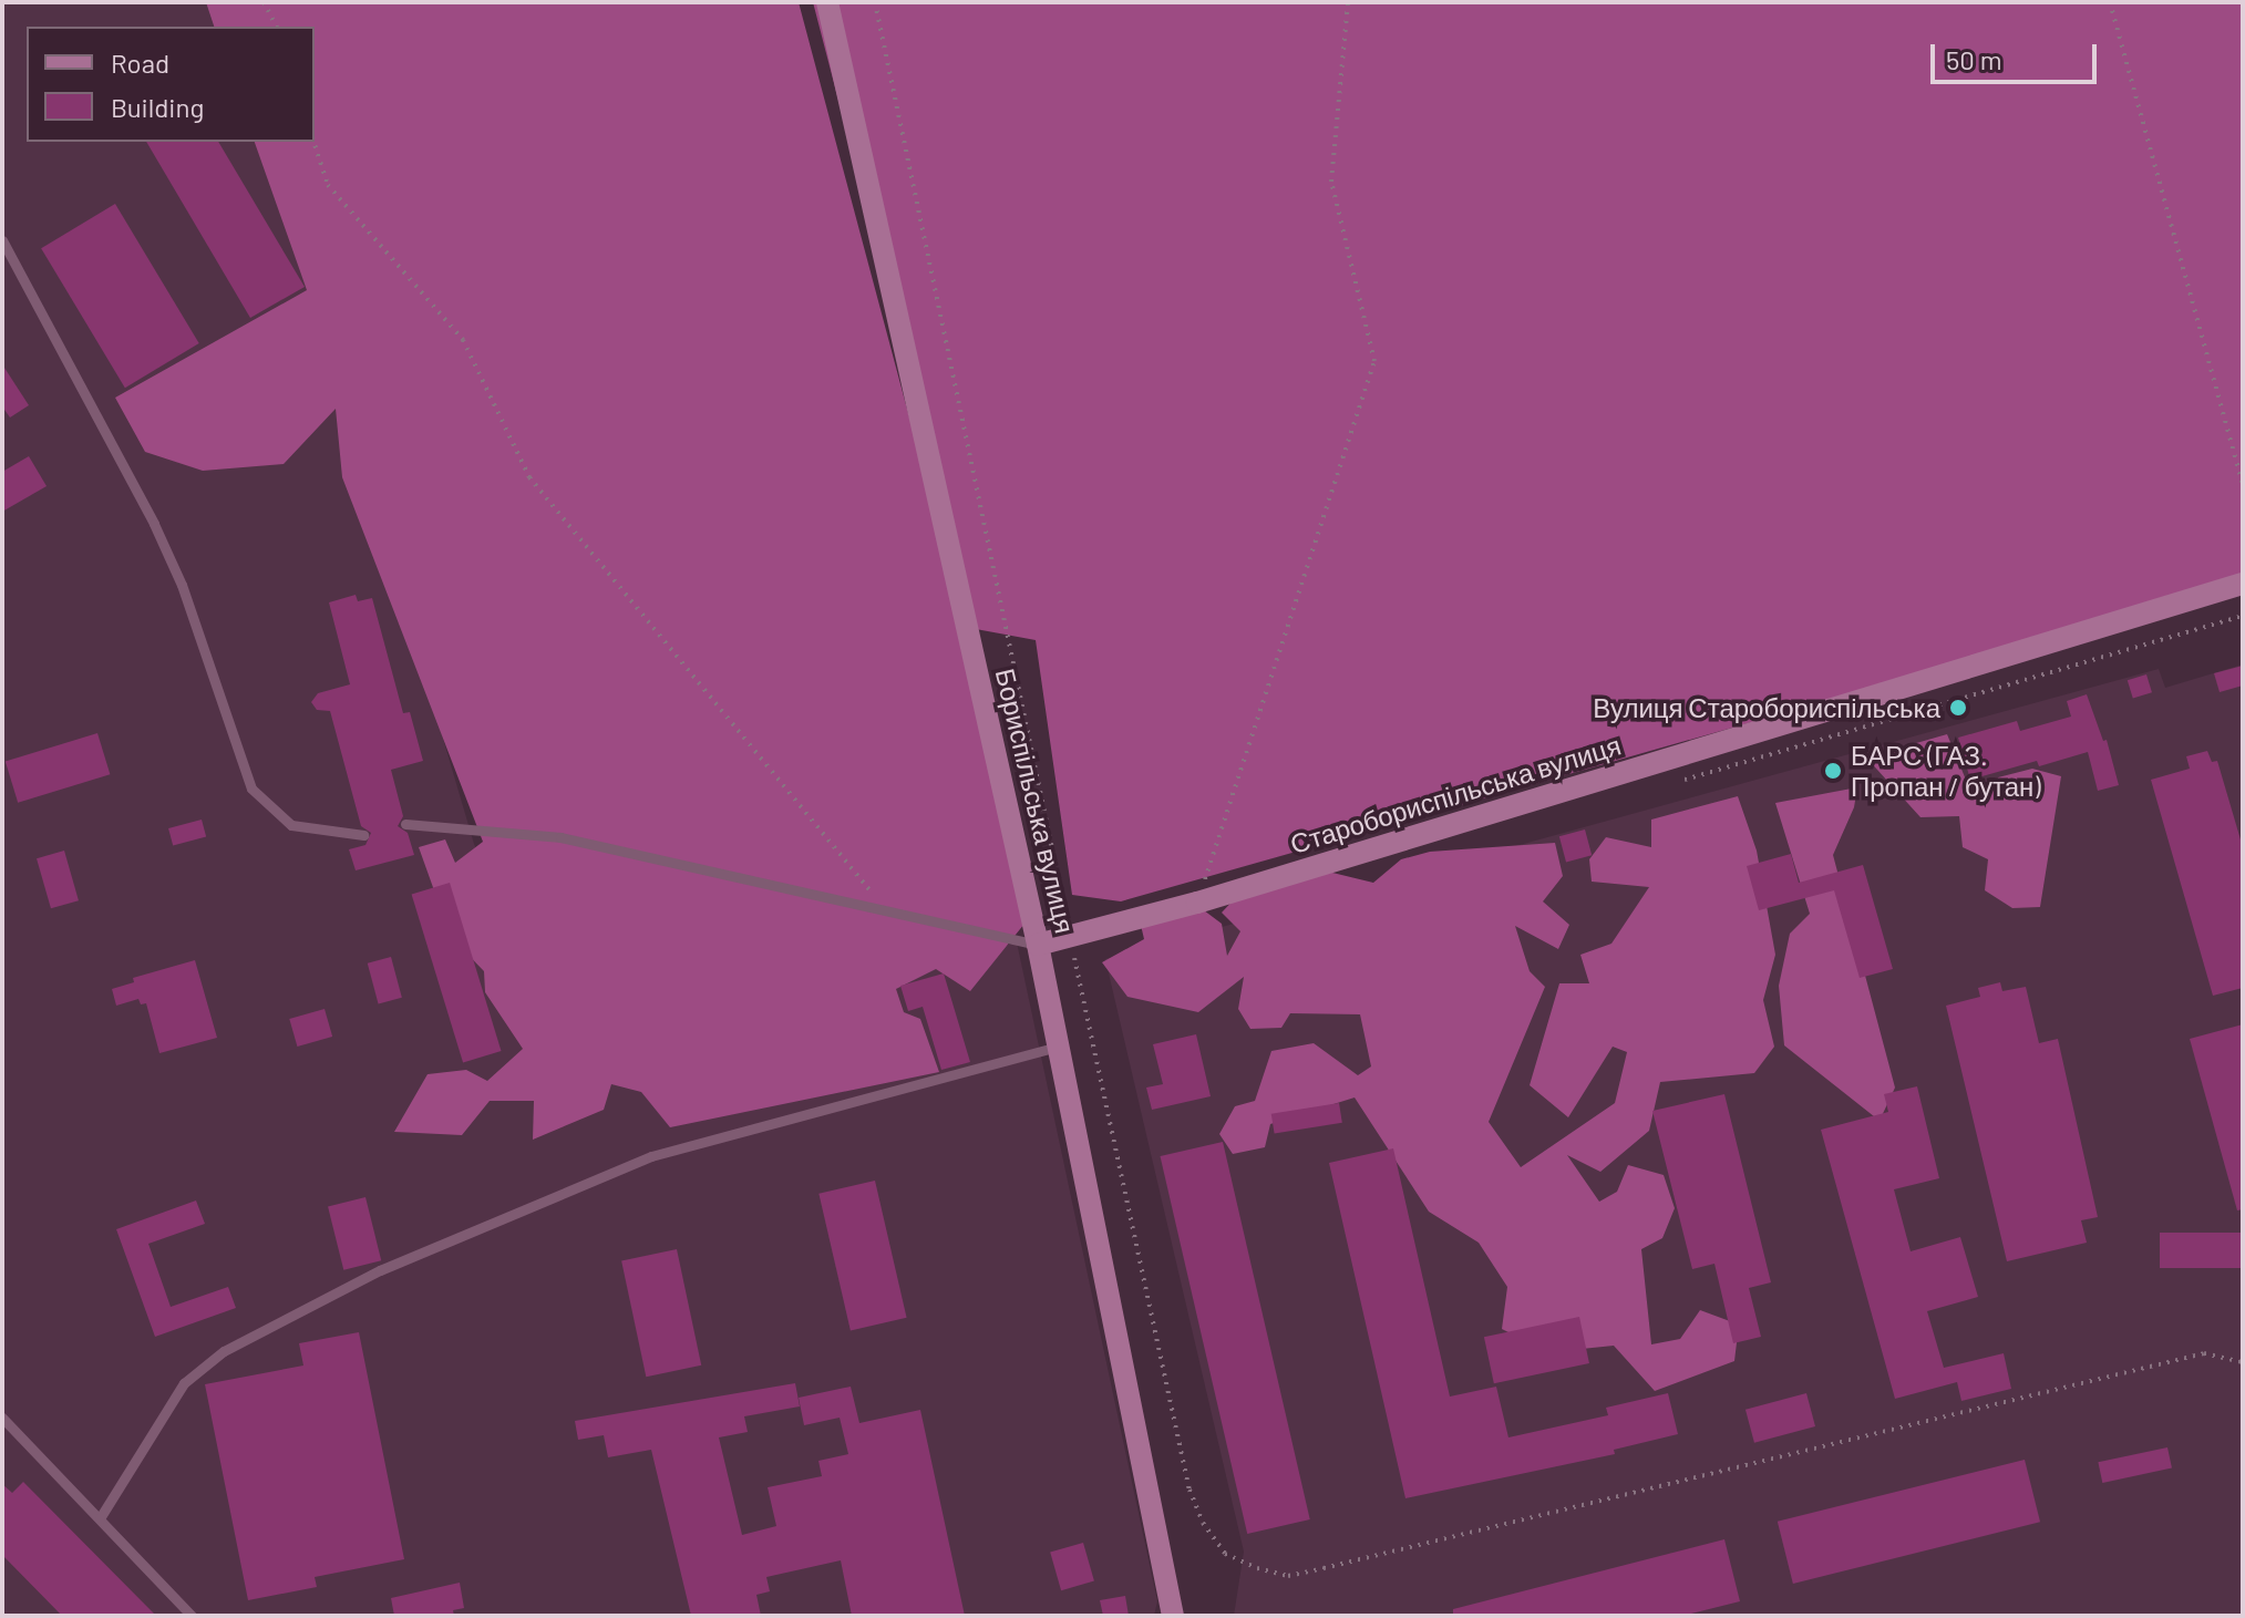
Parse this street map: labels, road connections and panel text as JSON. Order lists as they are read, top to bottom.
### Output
{
  "streets": {
    "main road": ["Старобориспільська вулиця", "Бориспільська вулиця"]
  },
  "crossings": [
    ["Старобориспільська вулиця", "Бориспільська вулиця"]
  ],
  "places": ["Вулиця Старобориспільська", "БАРС (ГАЗ. Пропан / бутан)"],
  "legend": ["Road", "Building"],
  "scale_bar": "50 m"
}
